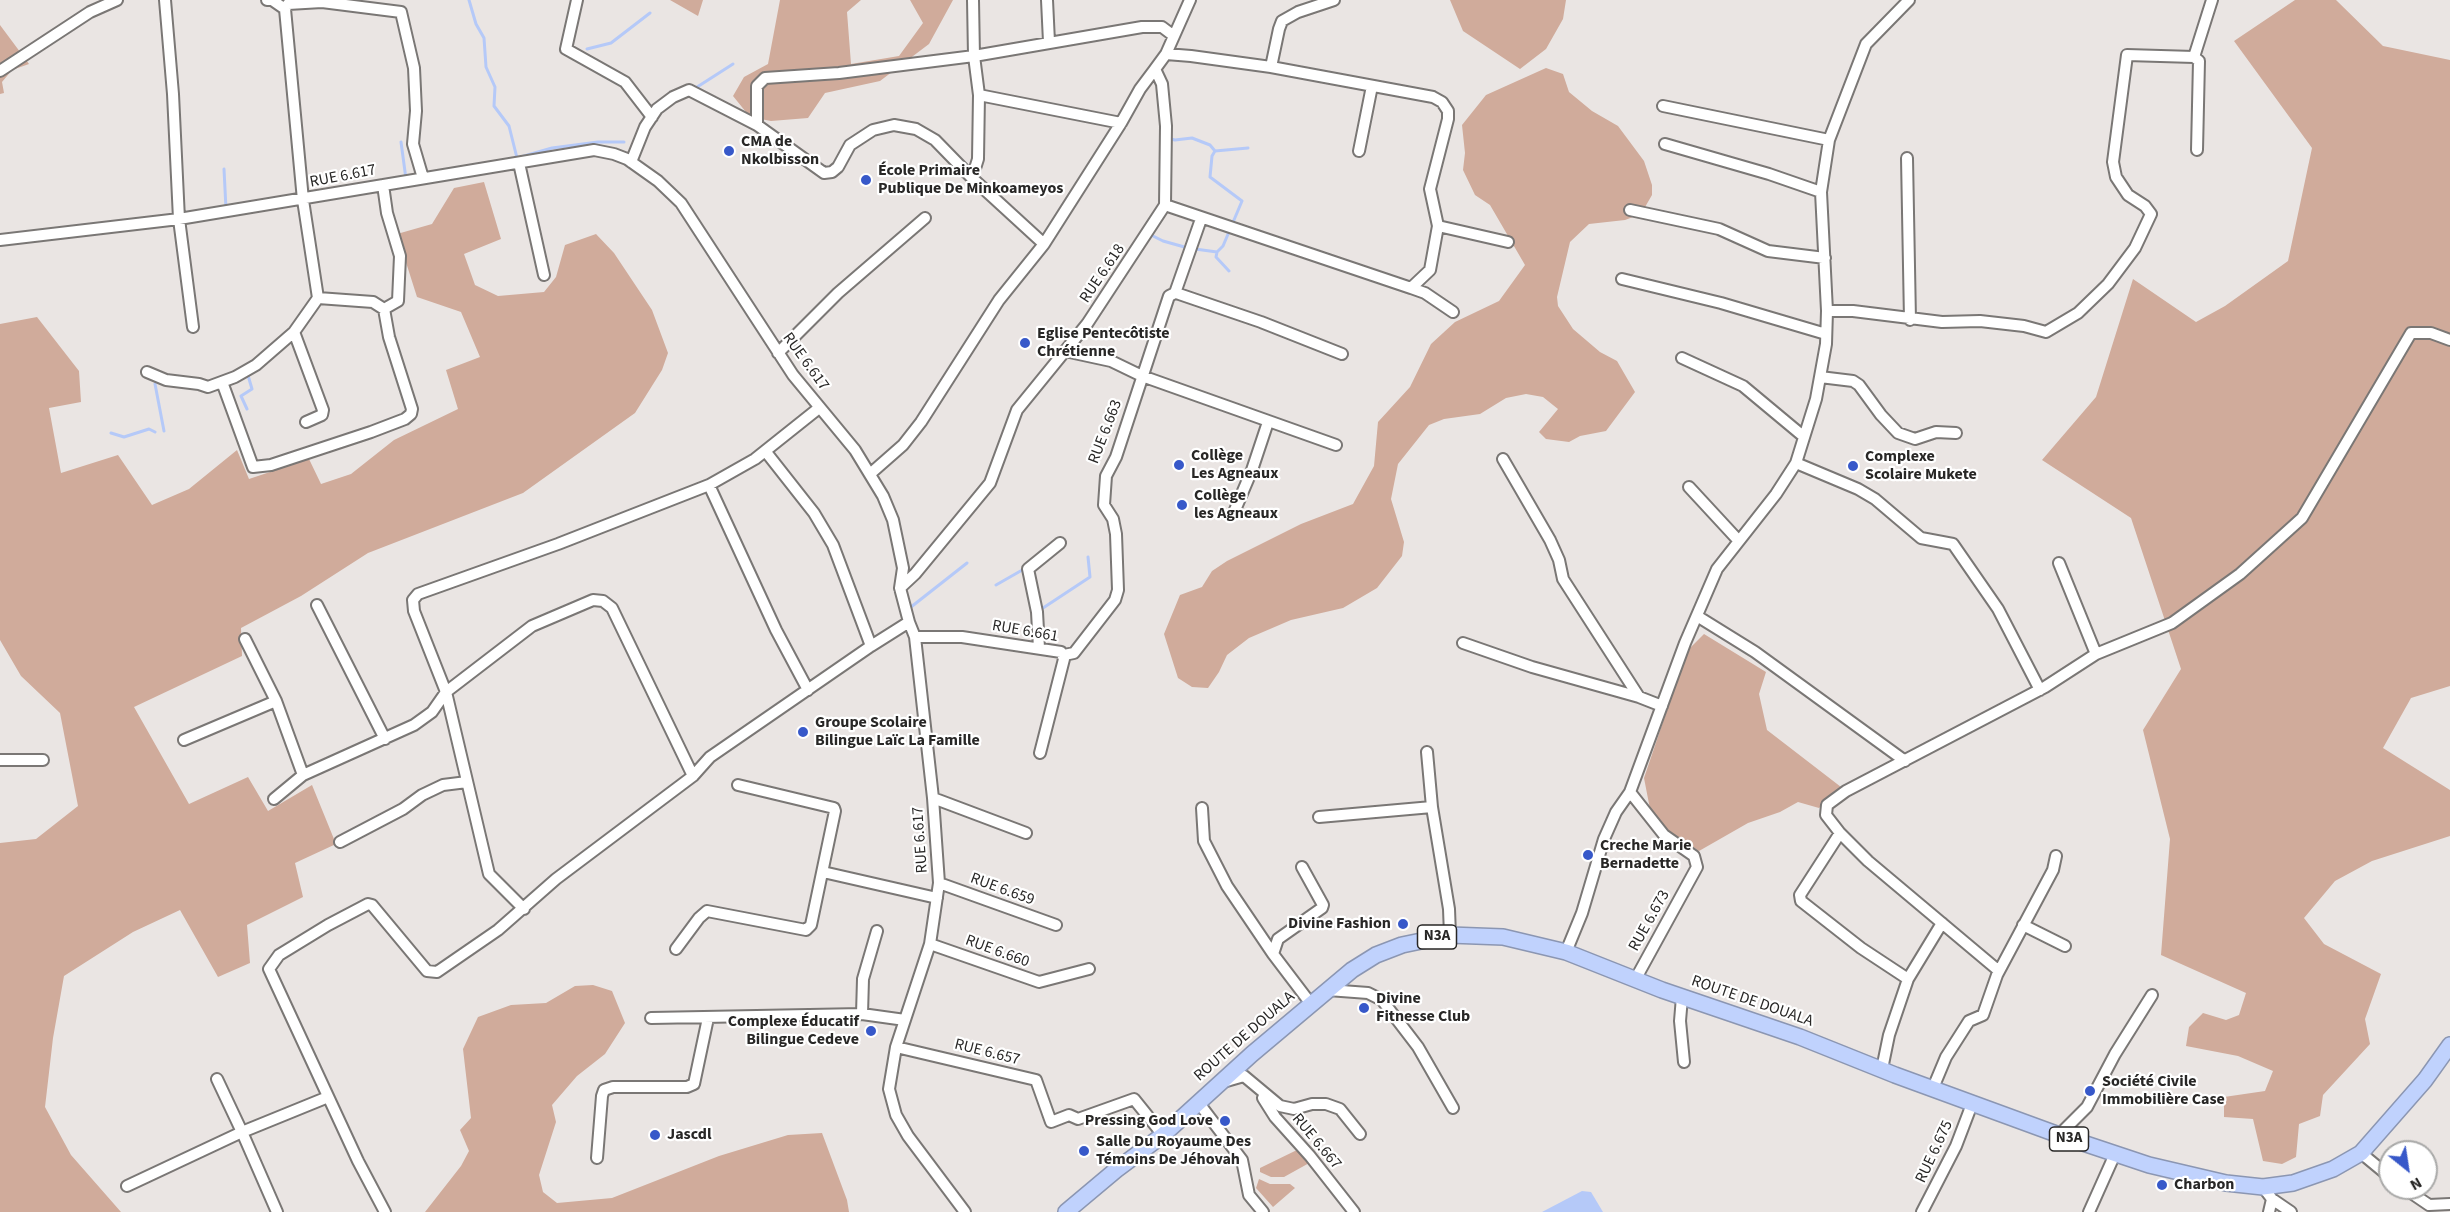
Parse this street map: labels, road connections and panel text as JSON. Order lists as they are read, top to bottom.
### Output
{
  "streets": {
    "highway": ["N3A", "ROUTE DE DOUALA"],
    "street": [
      "RUE 6.617",
      "RUE 6.618",
      "RUE 6.663",
      "RUE 6.661",
      "RUE 6.659",
      "RUE 6.673",
      "RUE 6.660",
      "RUE 6.657",
      "RUE 6.667",
      "RUE 6.675"
    ]
  },
  "crossings": [
    ["RUE 6.617", "RUE 6.618"],
    ["RUE 6.617", "RUE 6.661"],
    ["RUE 6.617", "RUE 6.659"],
    ["RUE 6.617", "RUE 6.660"],
    ["RUE 6.617", "RUE 6.657"],
    ["RUE 6.663", "RUE 6.661"],
    ["RUE 6.673", "ROUTE DE DOUALA"],
    ["ROUTE DE DOUALA", "RUE 6.657"],
    ["ROUTE DE DOUALA", "RUE 6.675"]
  ],
  "places": [
    "CMA de Nkolbisson",
    "École Primaire Publique De Minkoameyos",
    "Eglise Pentecôtiste Chrétienne",
    "Collège Les Agneaux",
    "Complexe Scolaire Mukete",
    "Collège les Agneaux",
    "Groupe Scolaire Bilingue Laïc La Famille",
    "Creche Marie Bernadette",
    "Divine Fashion",
    "Divine Fitnesse Club",
    "Complexe Éducatif Bilingue Cedeve",
    "Société Civile Immobilière Case",
    "Pressing God Love",
    "Jascdl",
    "Salle Du Royaume Des Témoins De Jéhovah",
    "Charbon"
  ],
  "north": "bottom right"
}
